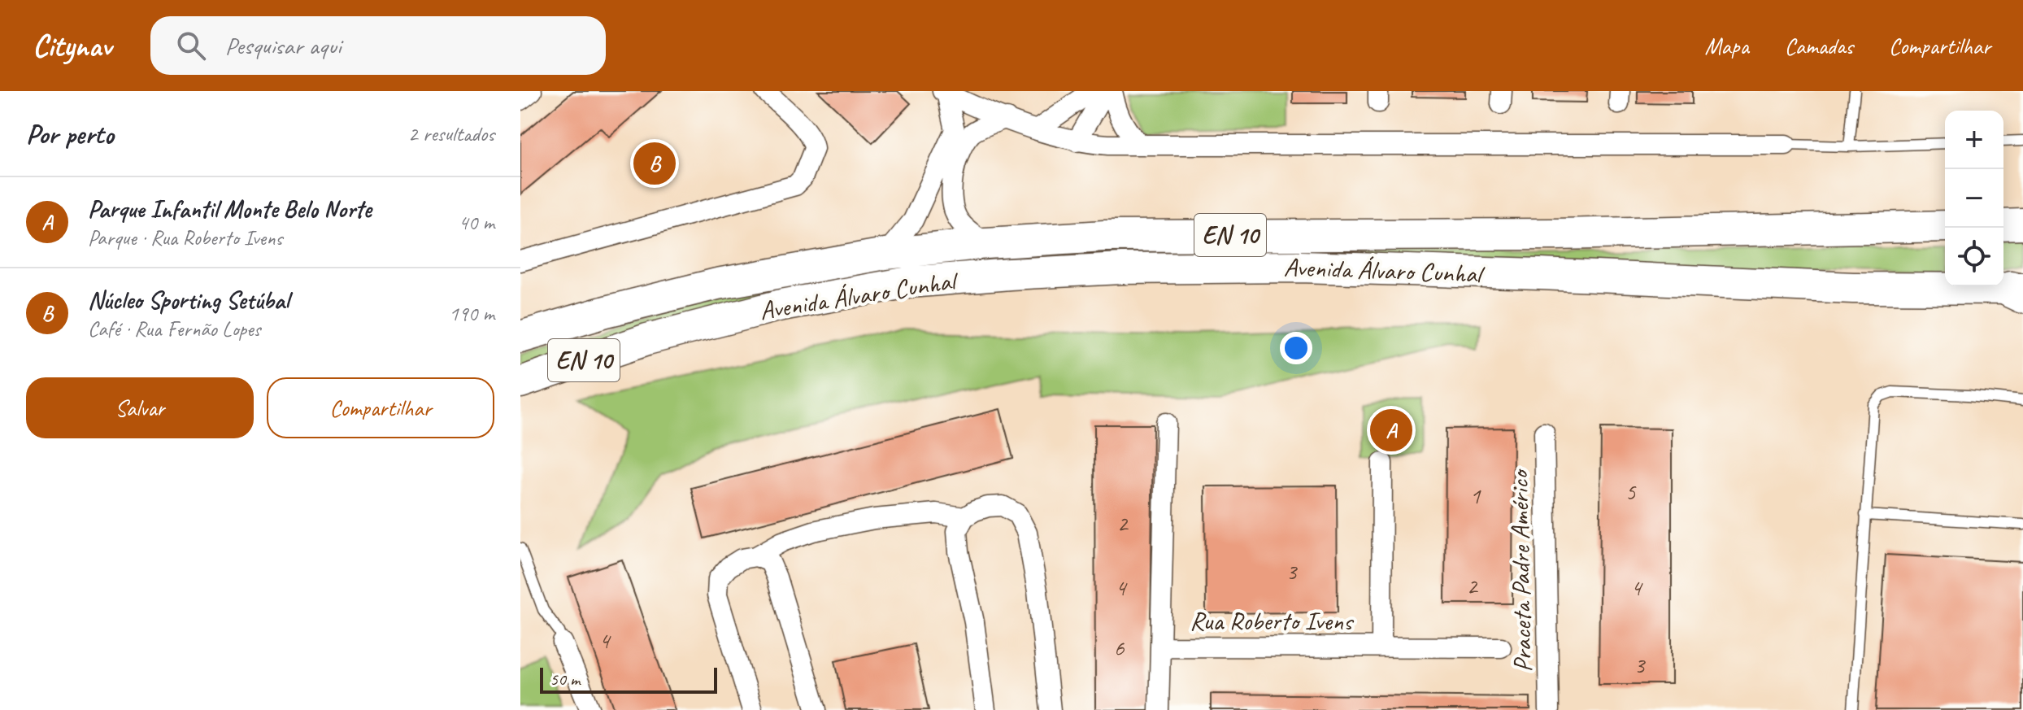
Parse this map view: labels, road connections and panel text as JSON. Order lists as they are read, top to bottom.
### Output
{
  "streets": {
    "main road": ["EN 10", "Avenida Álvaro Cunhal"],
    "street": ["Praceta Padre Américo", "Rua Roberto Ivens"]
  },
  "house_numbers": [
    "5",
    "1",
    "2",
    "3",
    "2",
    "4",
    "4",
    "4",
    "6",
    "3"
  ],
  "scale_bar": "50 m",
  "page": {
    "header": "Citynav",
    "search": "Pesquisar aqui",
    "nav": ["Mapa", "Camadas", "Compartilhar"],
    "heading": ["Por perto", "2 resultados"],
    "map_buttons": ["+", "−"],
    "pins": ["B", "A"],
    "list": [
      {
        "mark": "A",
        "name": "Parque Infantil Monte Belo Norte",
        "note": "Parque · Rua Roberto Ivens",
        "value": "40 m"
      },
      {
        "mark": "B",
        "name": "Núcleo Sporting Setúbal",
        "note": "Café · Rua Fernão Lopes",
        "value": "190 m"
      }
    ],
    "buttons": ["Salvar", "Compartilhar"],
    "scale": "50 m"
  }
}
